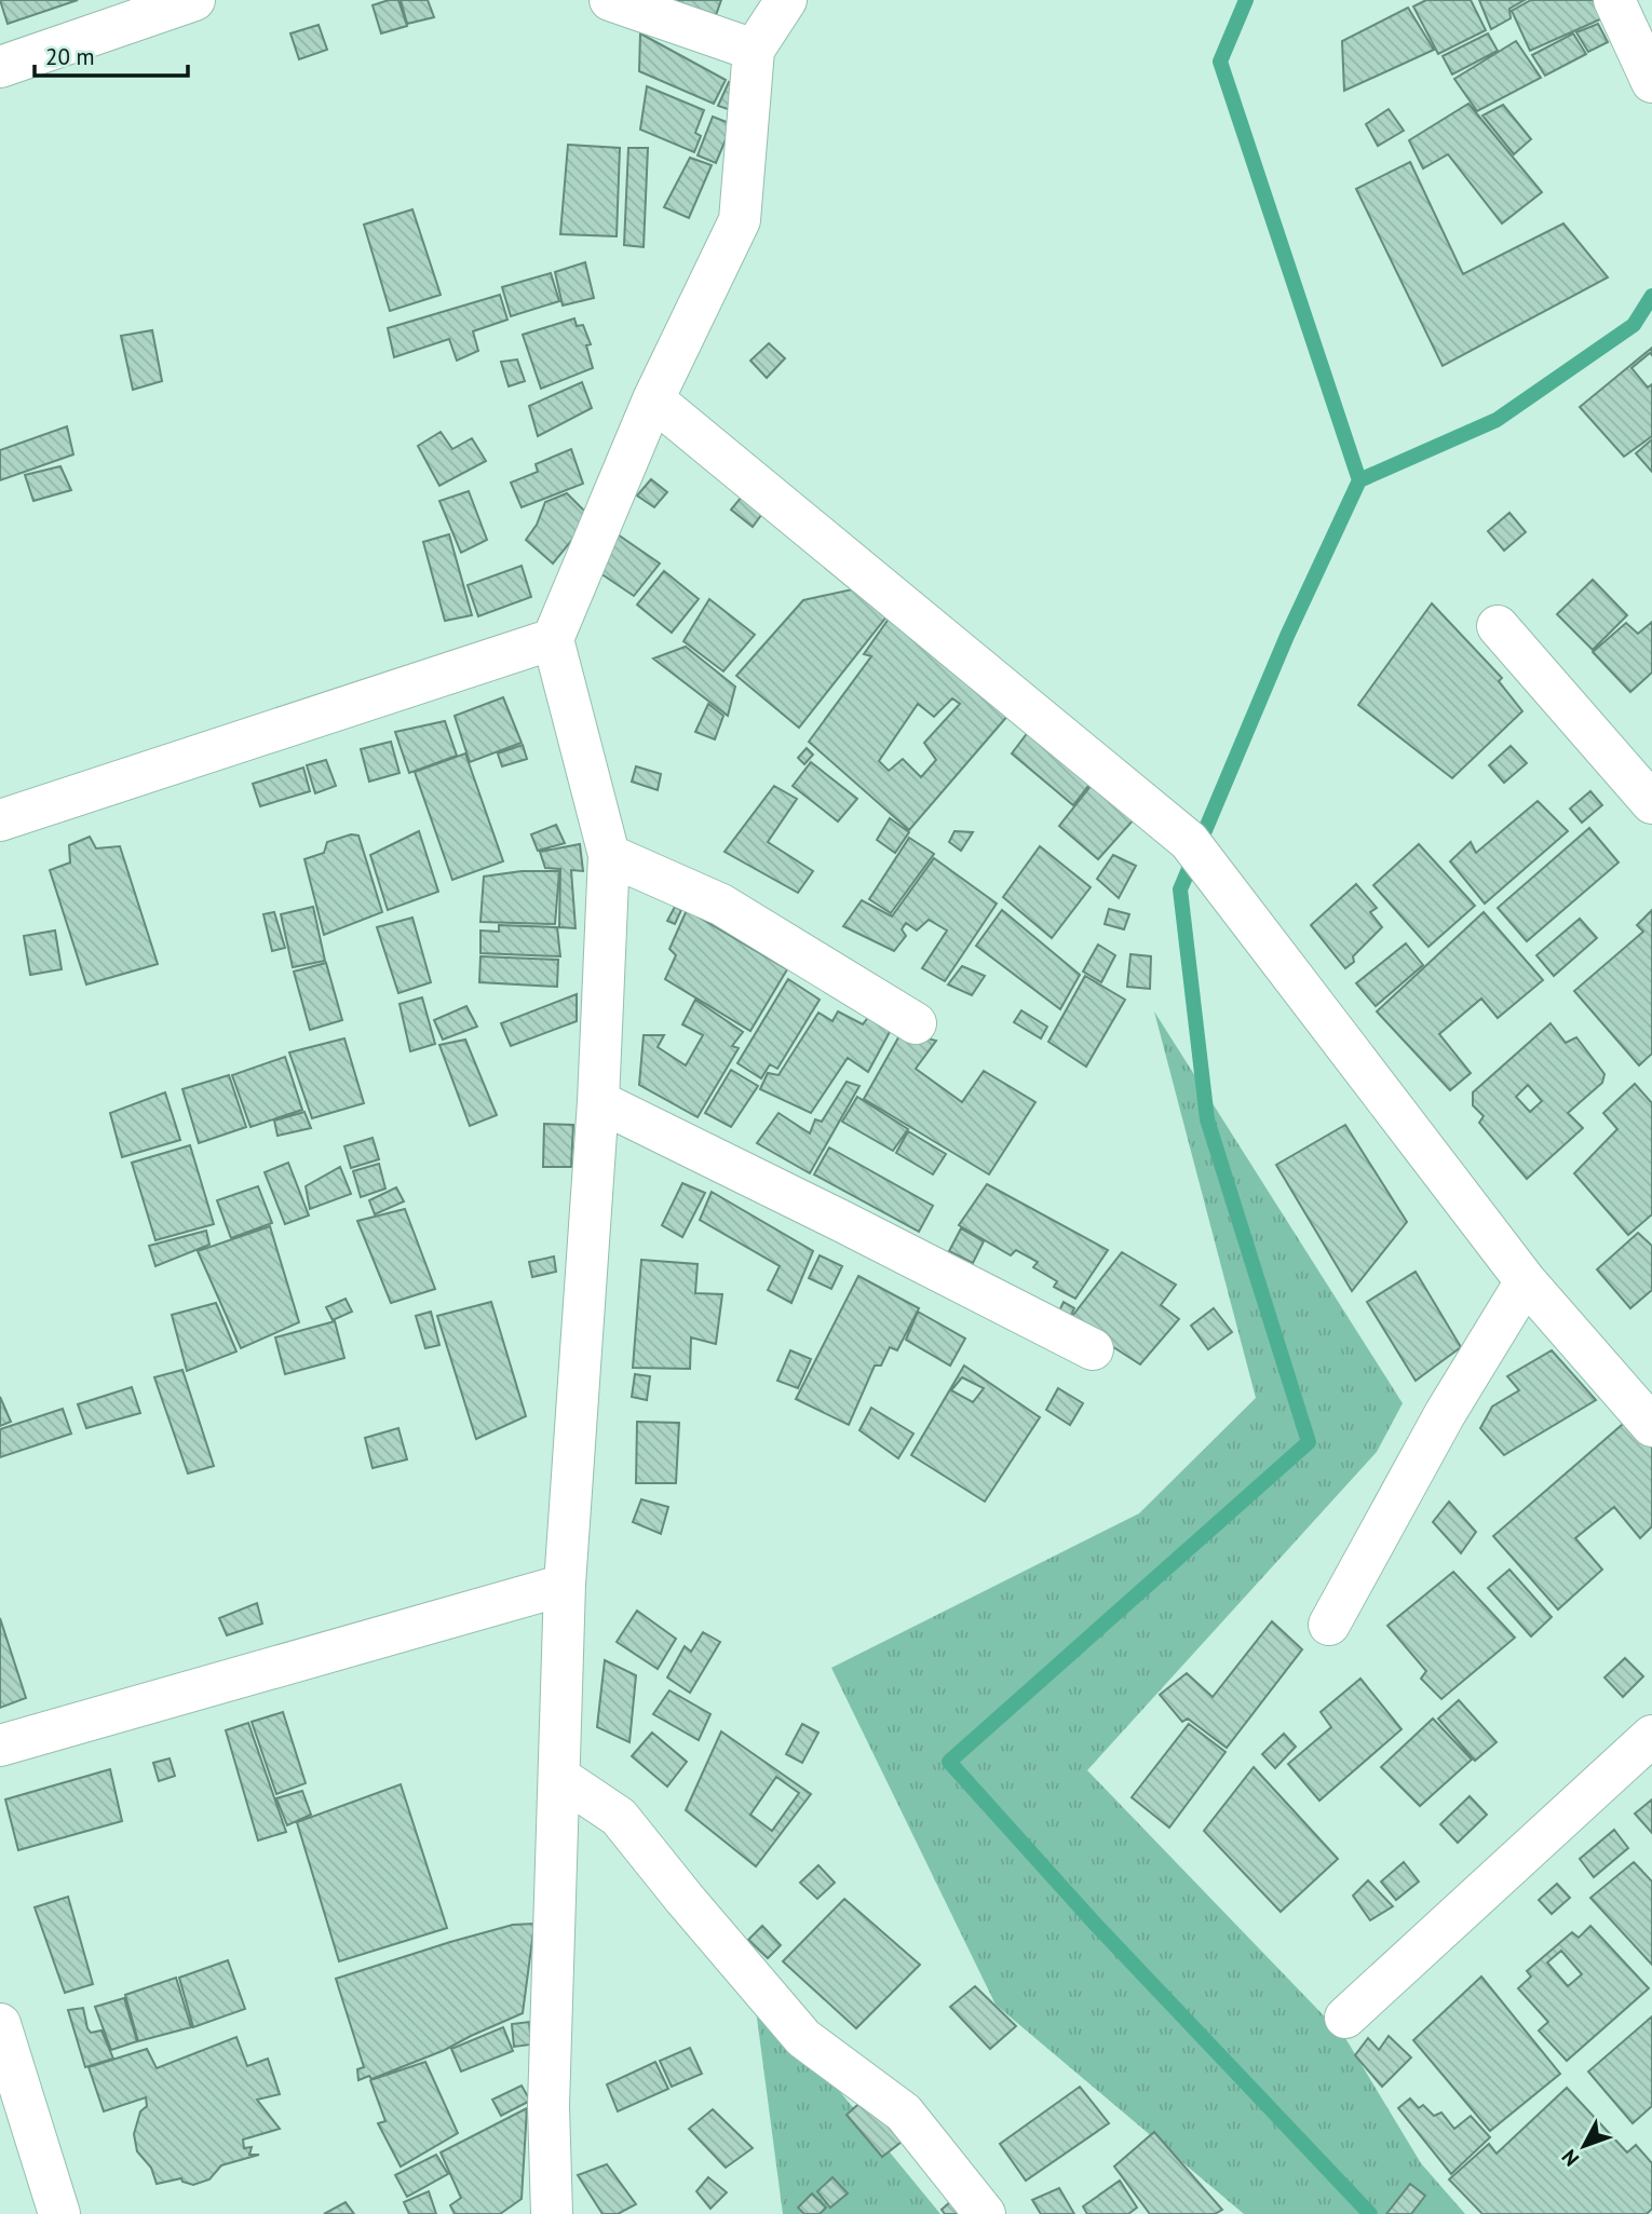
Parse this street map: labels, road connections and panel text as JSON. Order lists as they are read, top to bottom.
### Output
{
  "scale_bar": "20 m",
  "north": "bottom left"
}
